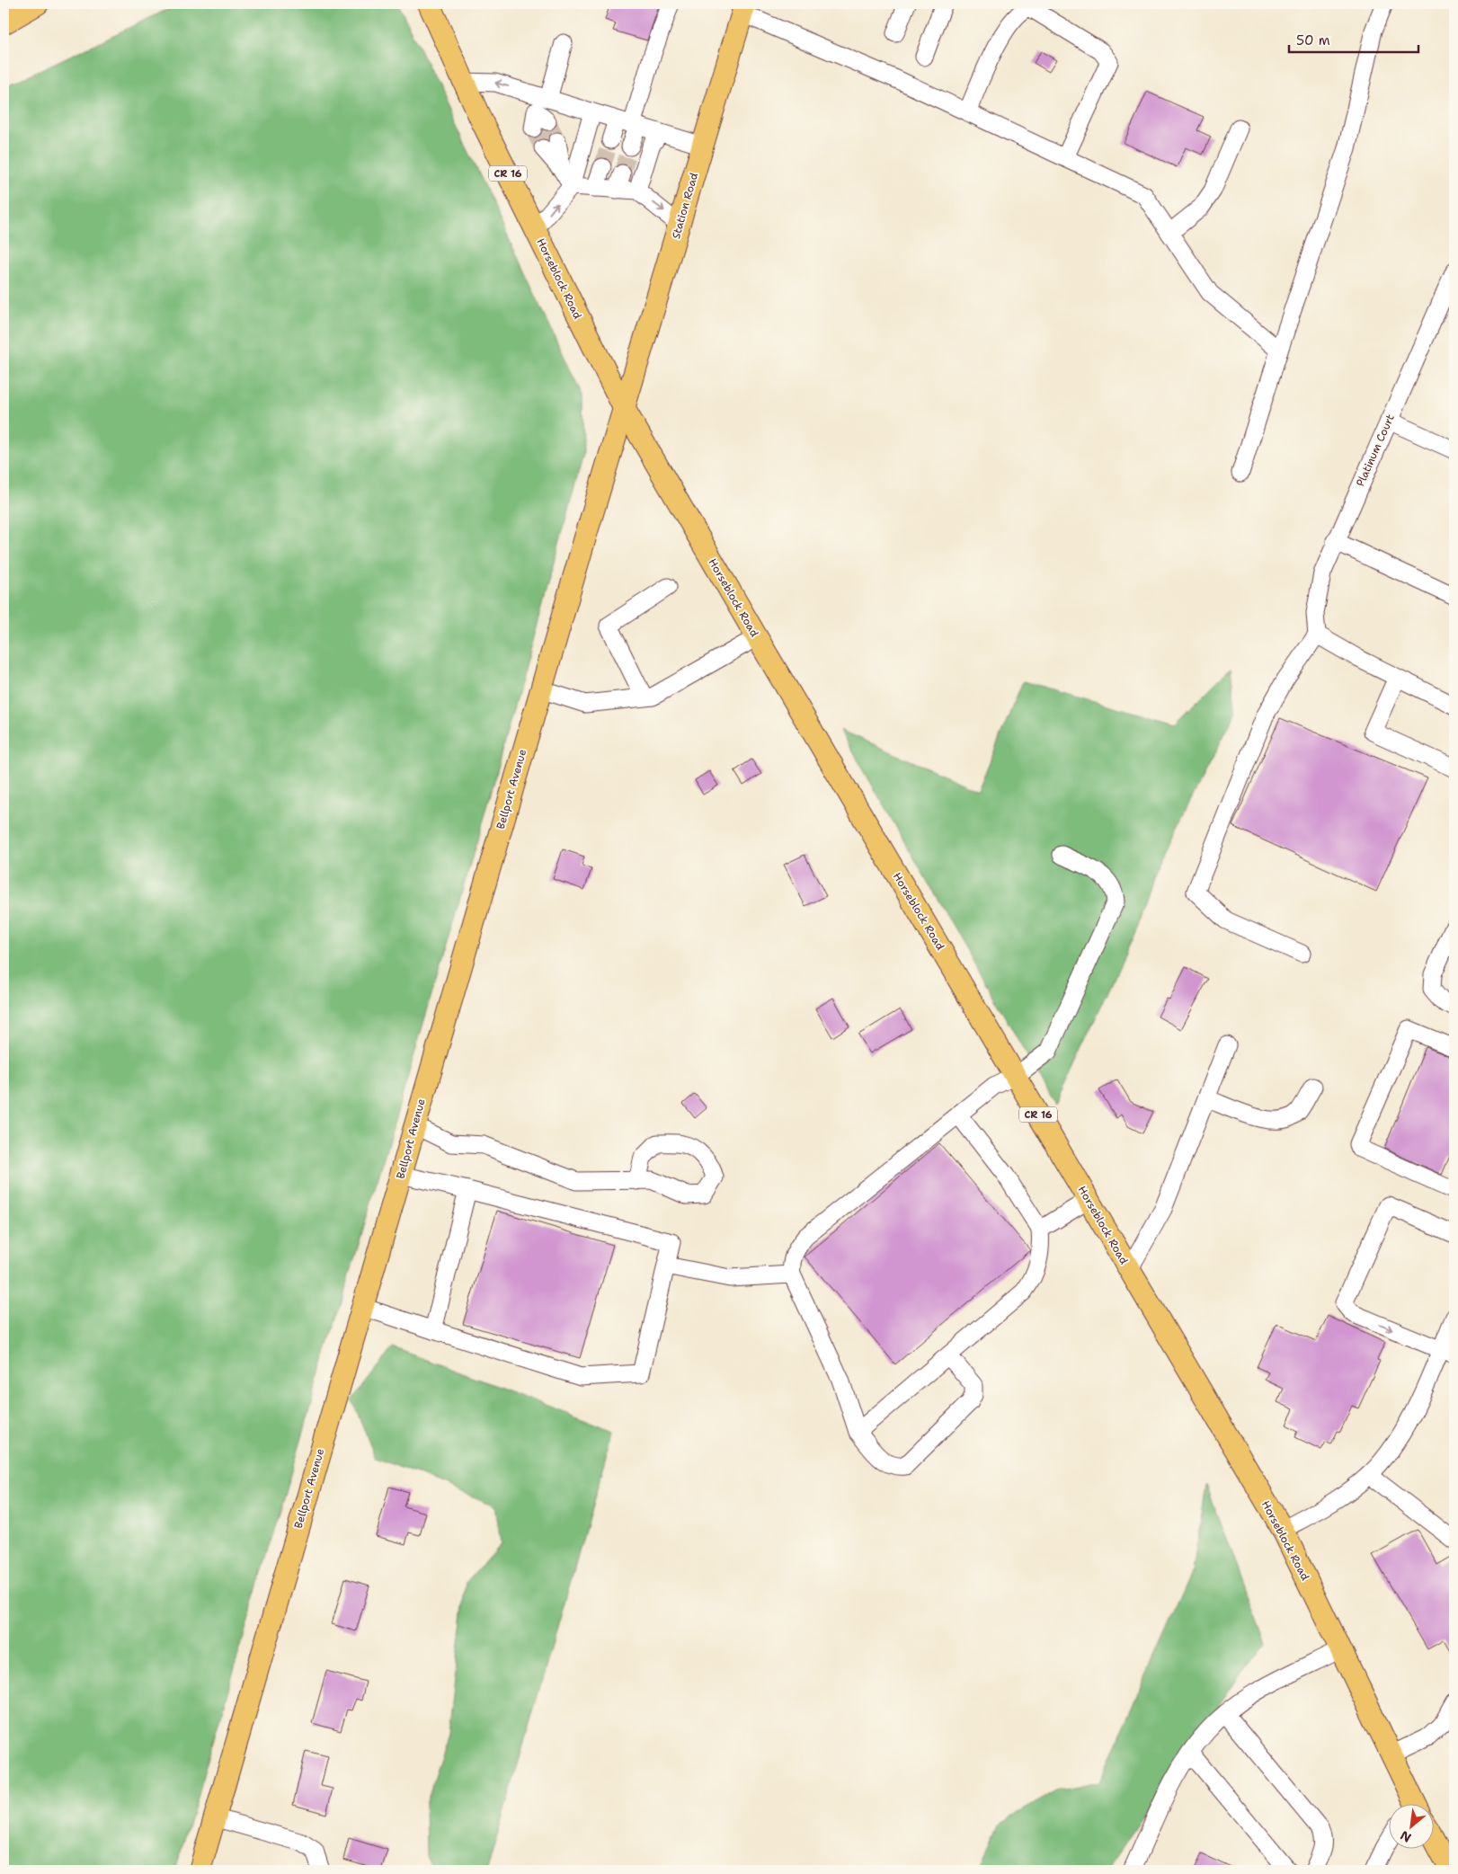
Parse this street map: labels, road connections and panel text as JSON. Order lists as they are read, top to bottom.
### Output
{
  "streets": {
    "main road": [
      "CR 16",
      "Station Road",
      "Horseblock Road",
      "Bellport Avenue"
    ],
    "street": ["Platinum Court"]
  },
  "crossings": [
    ["Station Road", "Horseblock Road"],
    ["Station Road", "Bellport Avenue"],
    ["Horseblock Road", "Bellport Avenue"]
  ],
  "scale_bar": "50 m",
  "north": "bottom left"
}
